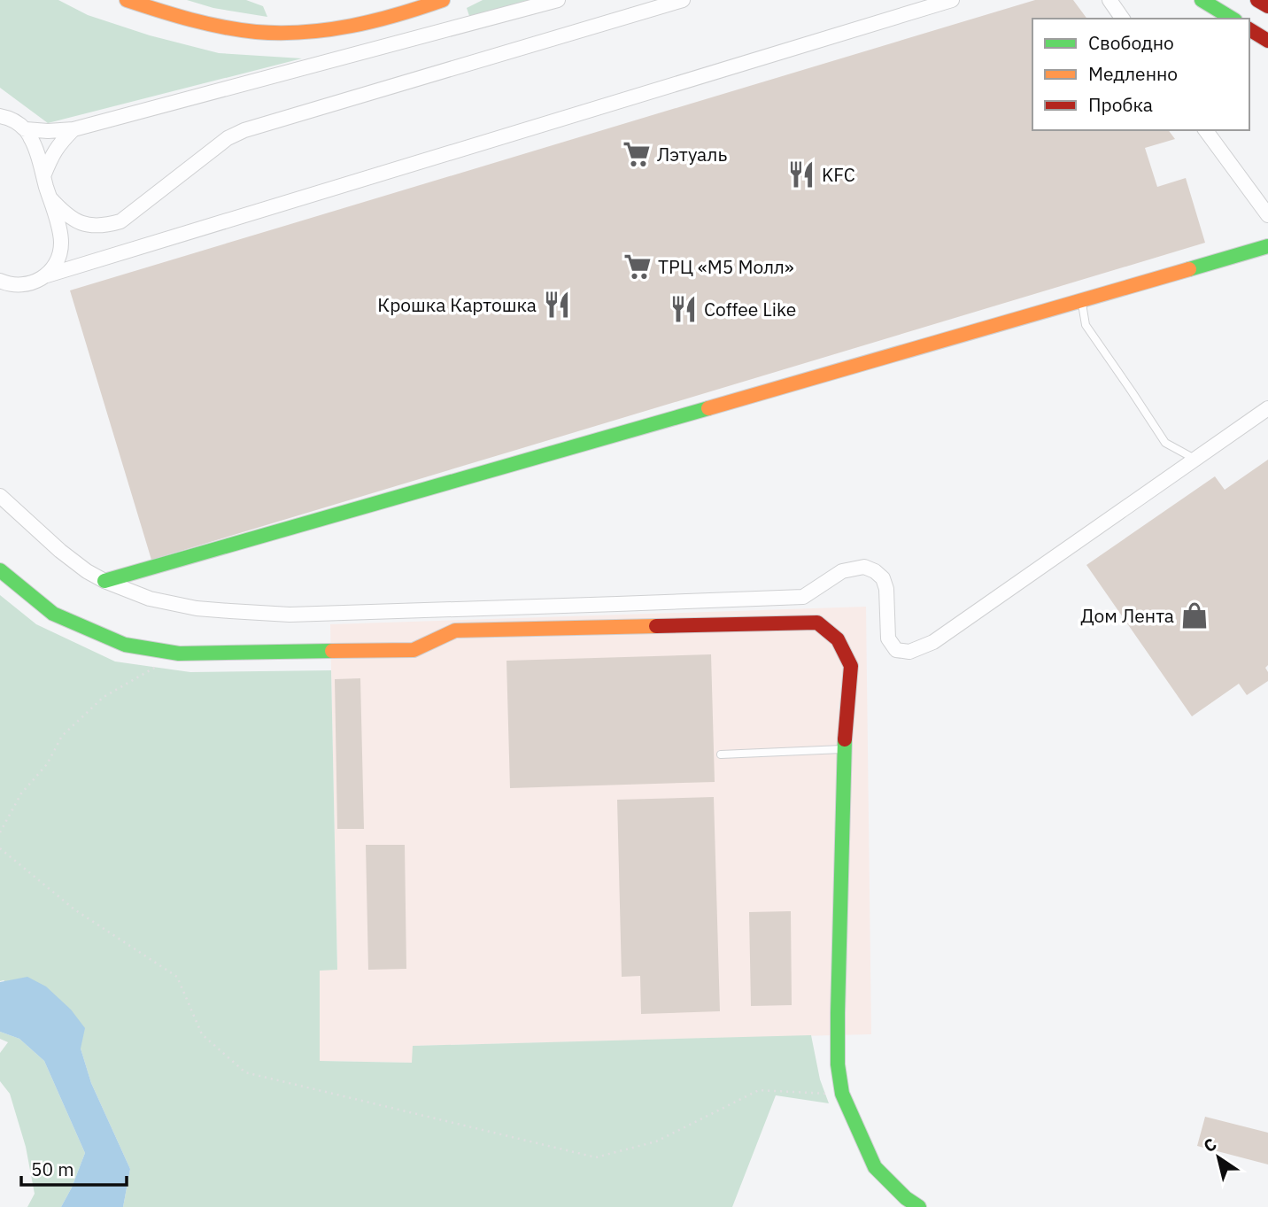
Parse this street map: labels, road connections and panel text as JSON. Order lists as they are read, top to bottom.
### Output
{
  "places": {
    "supermarket": ["Лэтуаль", "ТРЦ «М5 Молл»"],
    "restaurant": ["KFC", "Крошка Картошка", "Coffee Like"],
    "shop": ["Дом Лента"]
  },
  "legend": ["Свободно", "Медленно", "Пробка"],
  "scale_bar": "50 m",
  "north": "top left"
}
